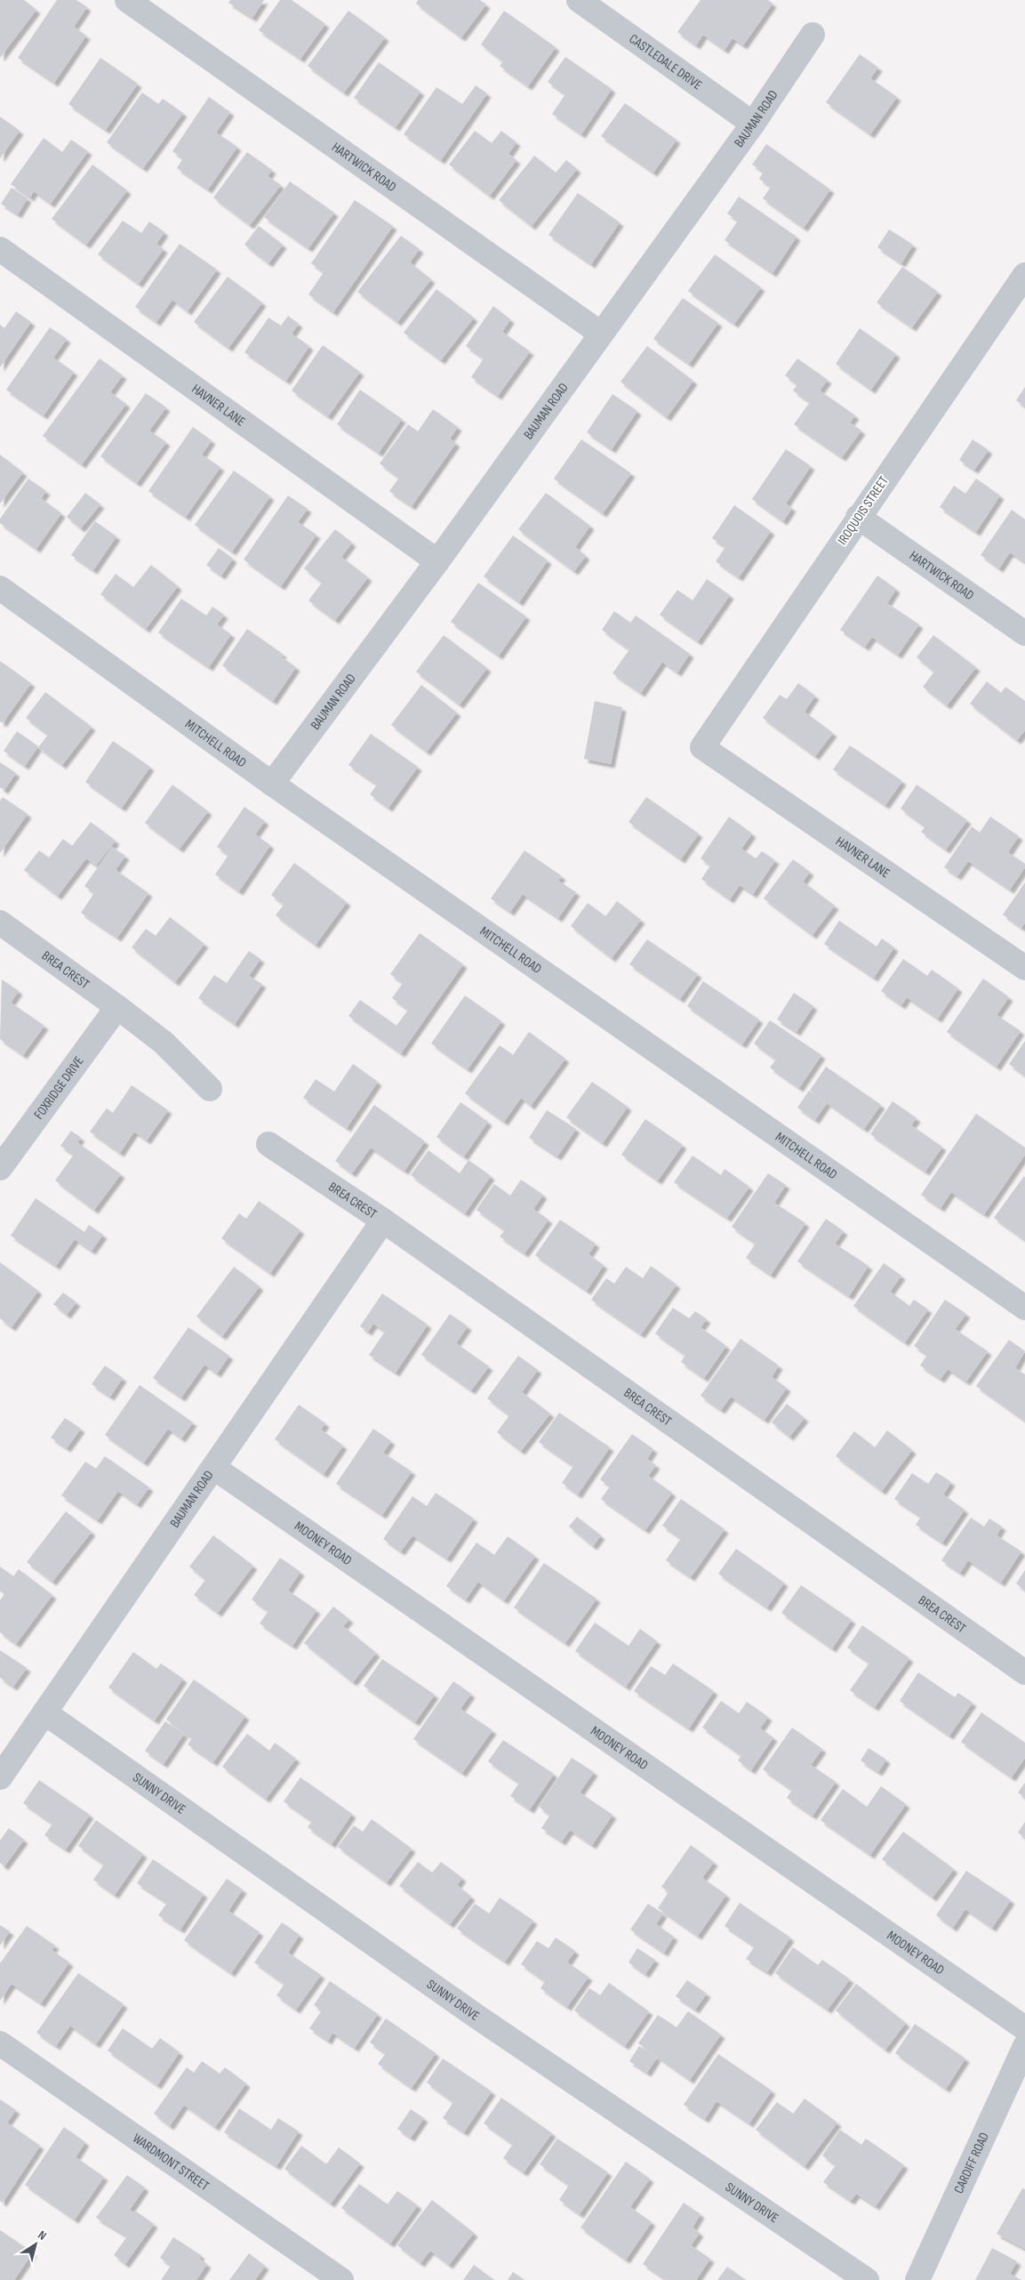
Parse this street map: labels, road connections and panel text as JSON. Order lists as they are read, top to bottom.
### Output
{
  "streets": {
    "street": [
      "CASTLEDALE DRIVE",
      "BAUMAN ROAD",
      "HARTWICK ROAD",
      "HAVNER LANE",
      "IROQUOIS STREET",
      "MITCHELL ROAD",
      "BREA CREST",
      "FOXRIDGE DRIVE",
      "MOONEY ROAD",
      "SUNNY DRIVE",
      "WARDMONT STREET",
      "CARDIFF ROAD"
    ]
  },
  "crossings": [
    ["CASTLEDALE DRIVE", "BAUMAN ROAD"],
    ["BAUMAN ROAD", "HARTWICK ROAD"],
    ["BAUMAN ROAD", "HAVNER LANE"],
    ["BAUMAN ROAD", "MITCHELL ROAD"],
    ["BAUMAN ROAD", "BREA CREST"],
    ["BAUMAN ROAD", "MOONEY ROAD"],
    ["BAUMAN ROAD", "SUNNY DRIVE"],
    ["HARTWICK ROAD", "IROQUOIS STREET"],
    ["HAVNER LANE", "IROQUOIS STREET"],
    ["BREA CREST", "FOXRIDGE DRIVE"]
  ],
  "north": "top right"
}
